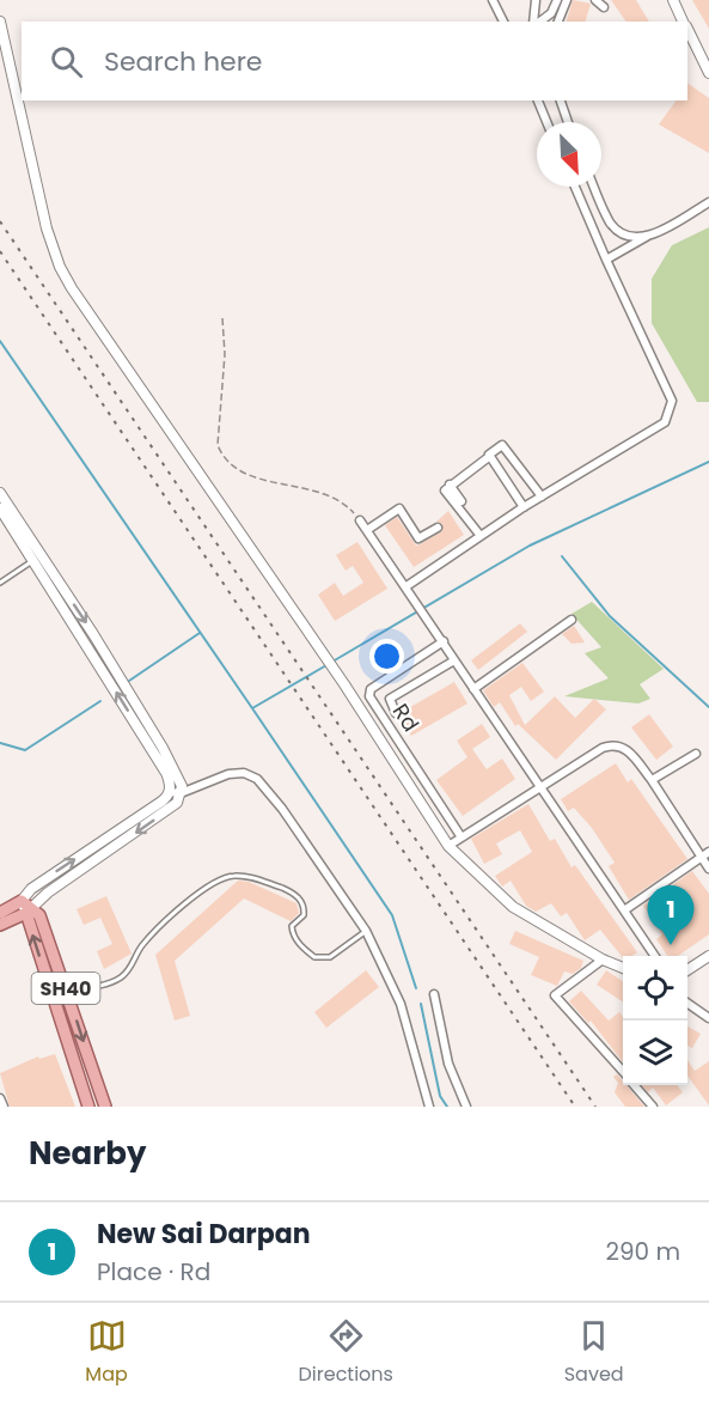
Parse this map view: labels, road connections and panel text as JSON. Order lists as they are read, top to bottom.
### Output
{
  "streets": {
    "main road": ["SH40"],
    "street": ["Rd"]
  },
  "north": "bottom right",
  "page": {
    "search": "Search here",
    "pins": "1",
    "heading": "Nearby",
    "list": [
      {
        "mark": "1",
        "name": "New Sai Darpan",
        "note": "Place · Rd",
        "value": "290 m"
      }
    ],
    "nav": ["Map", "Directions", "Saved"]
  }
}
